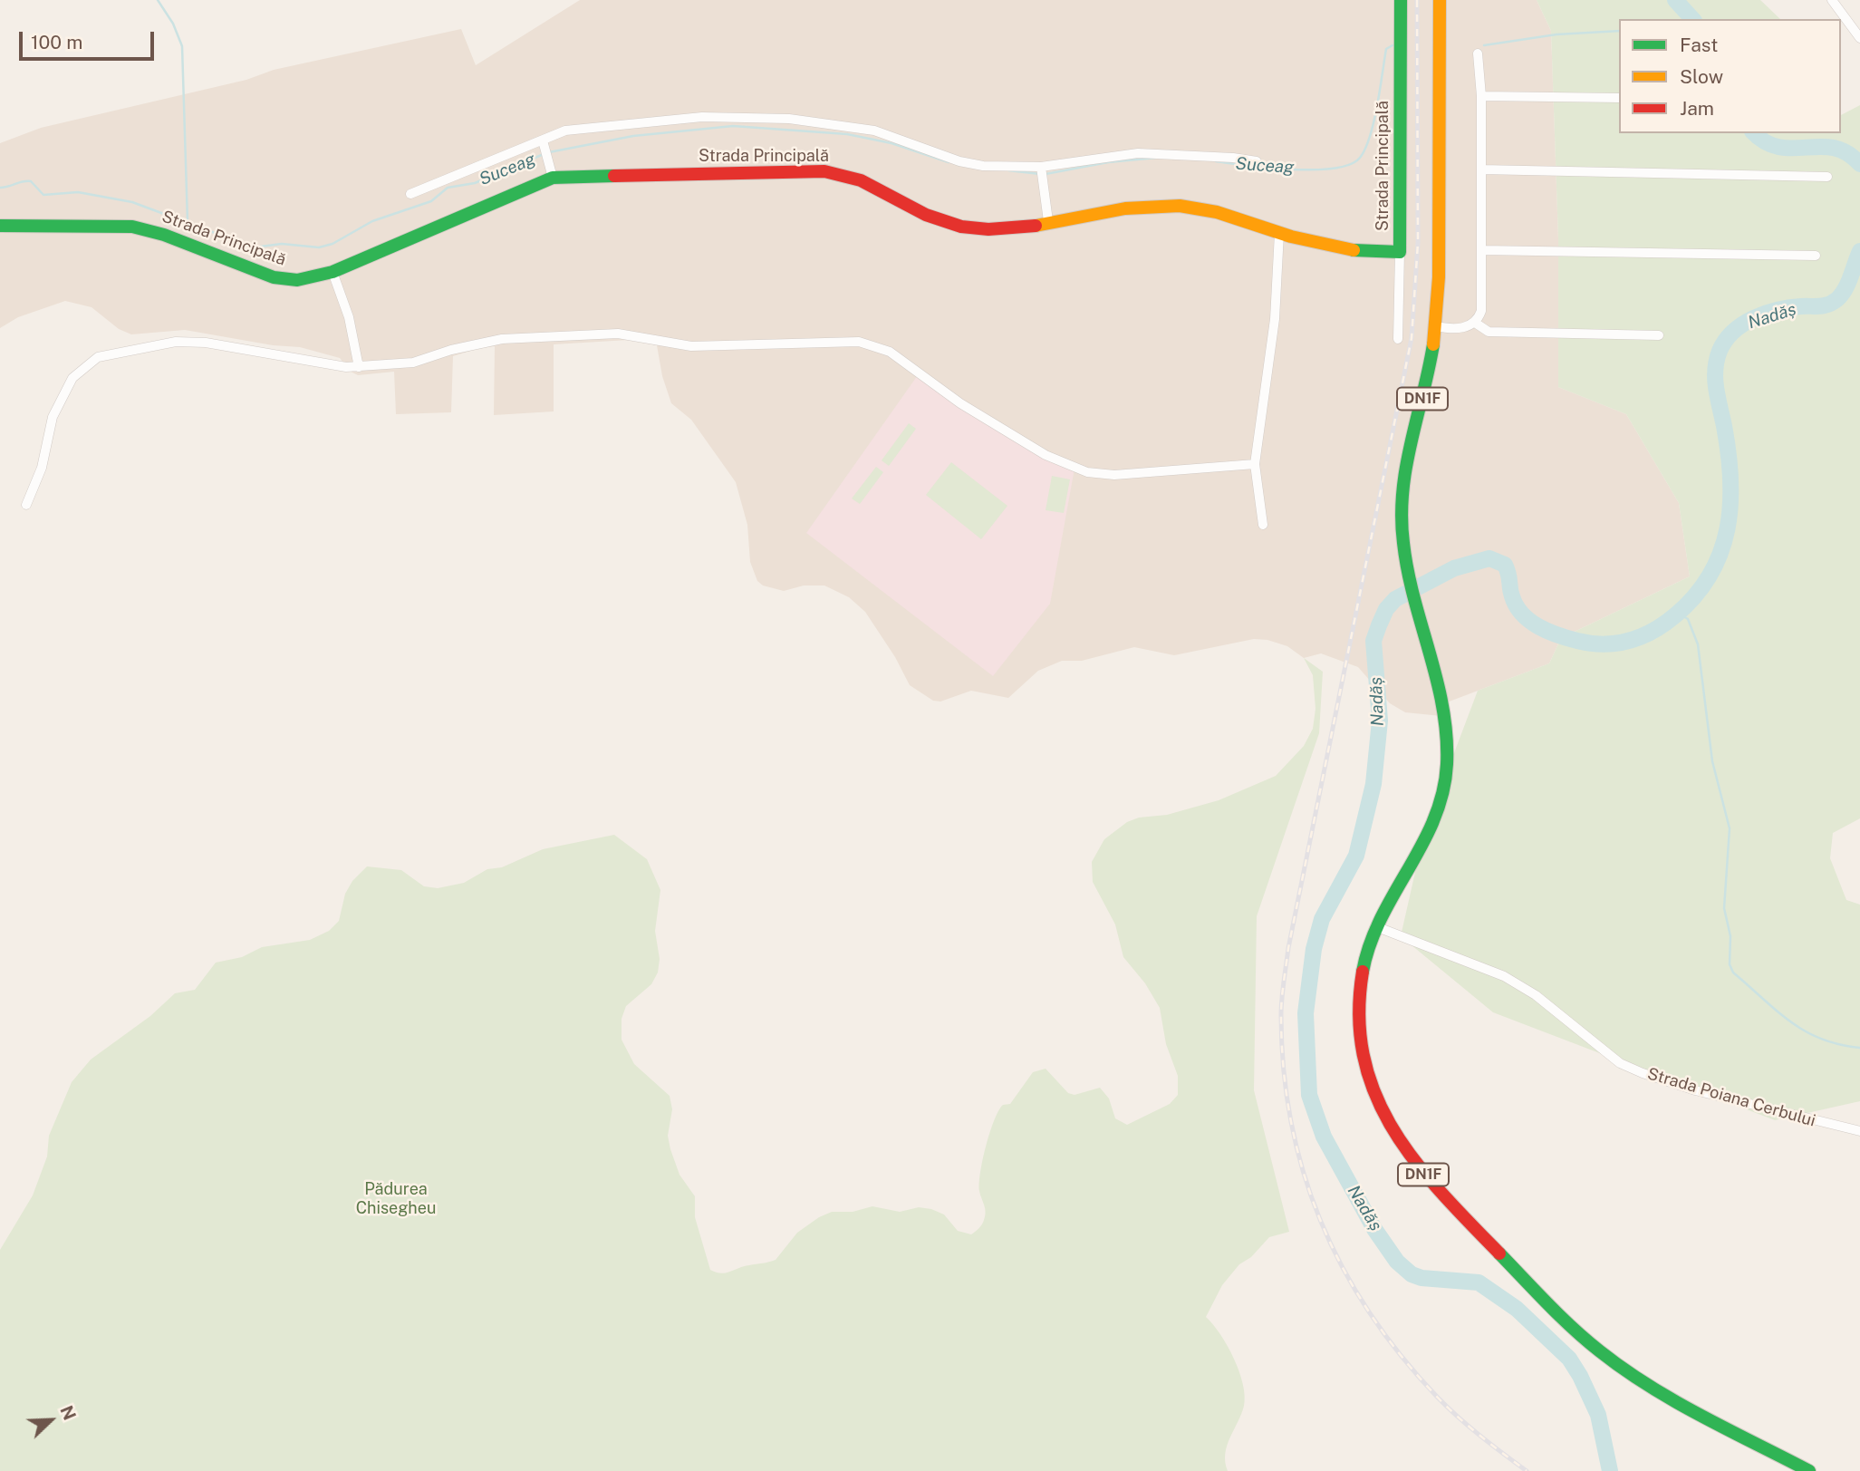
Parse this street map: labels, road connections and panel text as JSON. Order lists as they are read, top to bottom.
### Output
{
  "streets": {
    "main road": ["Strada Principală", "DN1F"],
    "street": ["Strada Poiana Cerbului"]
  },
  "crossings": [
    ["DN1F", "Strada Poiana Cerbului"]
  ],
  "water": ["Suceag", "Nadăș"],
  "parks": ["Pădurea Chisegheu"],
  "legend": ["Fast", "Slow", "Jam"],
  "scale_bar": "100 m",
  "north": "top right"
}
